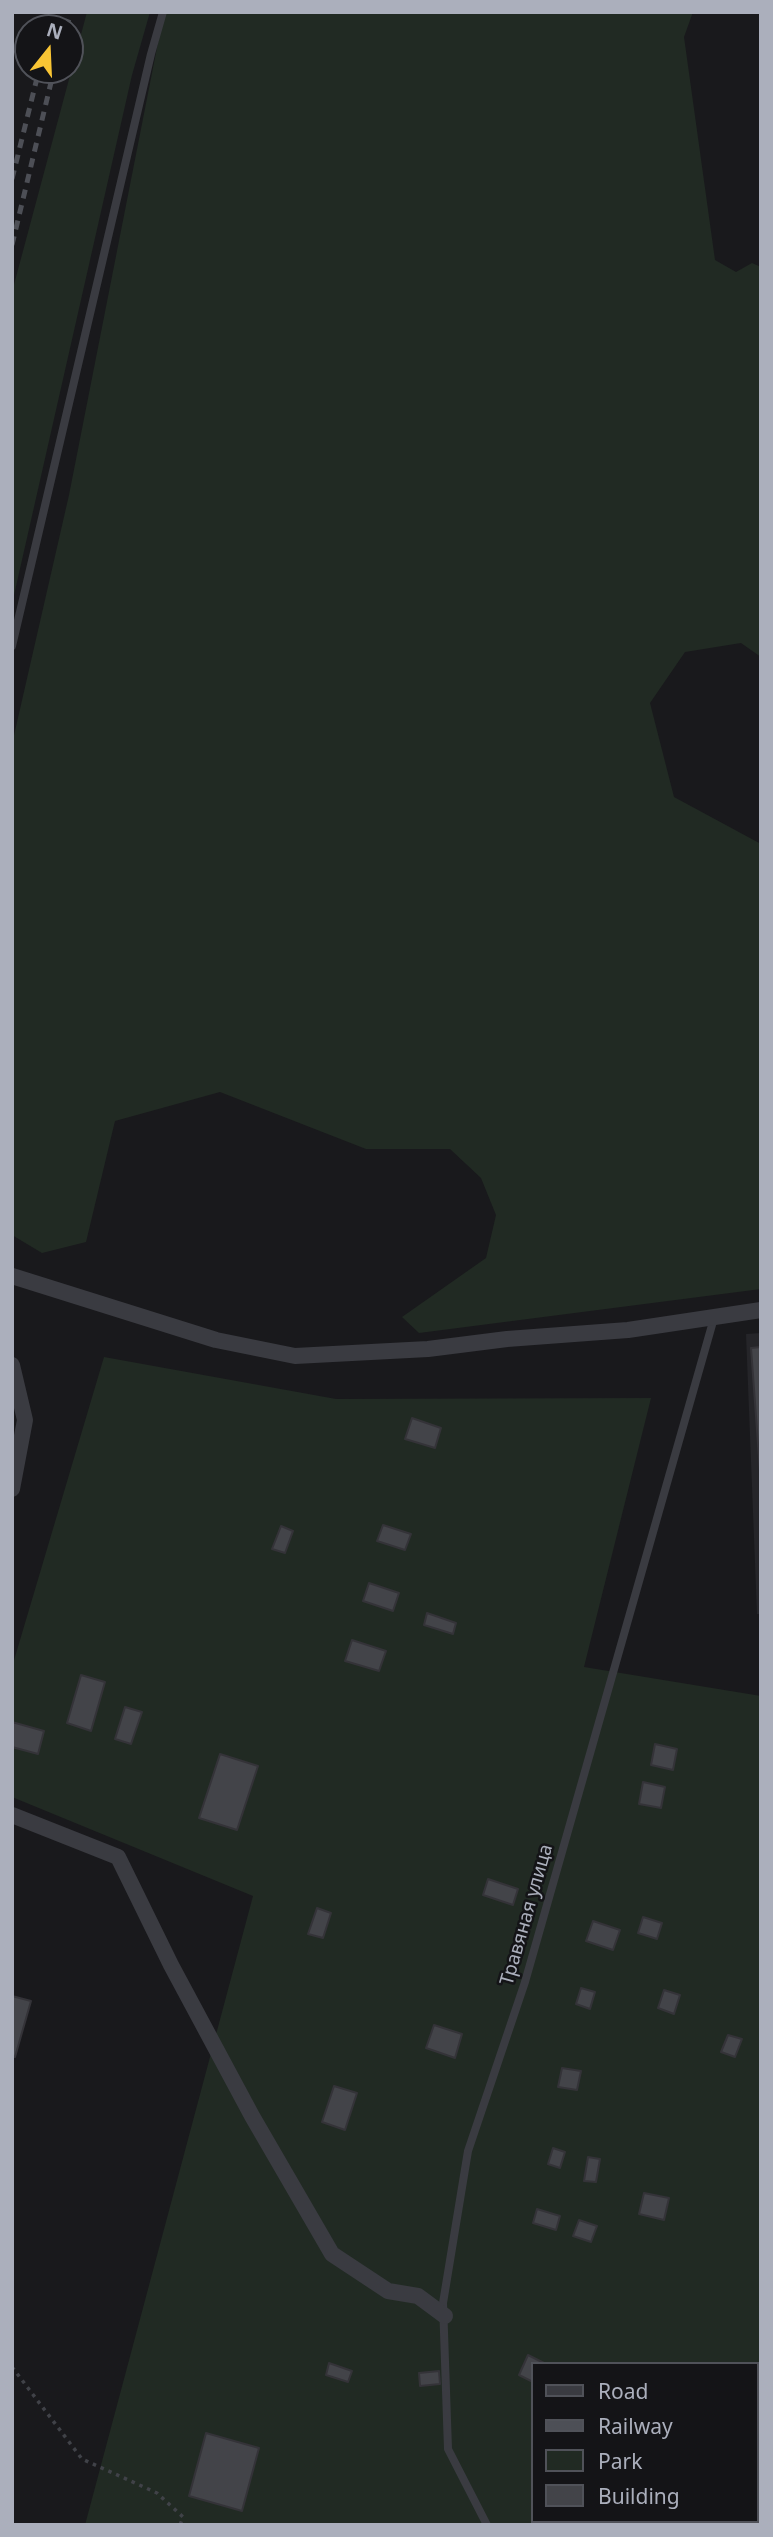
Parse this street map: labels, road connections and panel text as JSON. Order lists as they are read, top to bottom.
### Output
{
  "streets": {
    "lane": ["Травяная улица"]
  },
  "legend": [
    "Road",
    "Railway",
    "Park",
    "Building"
  ],
  "north": "top"
}
